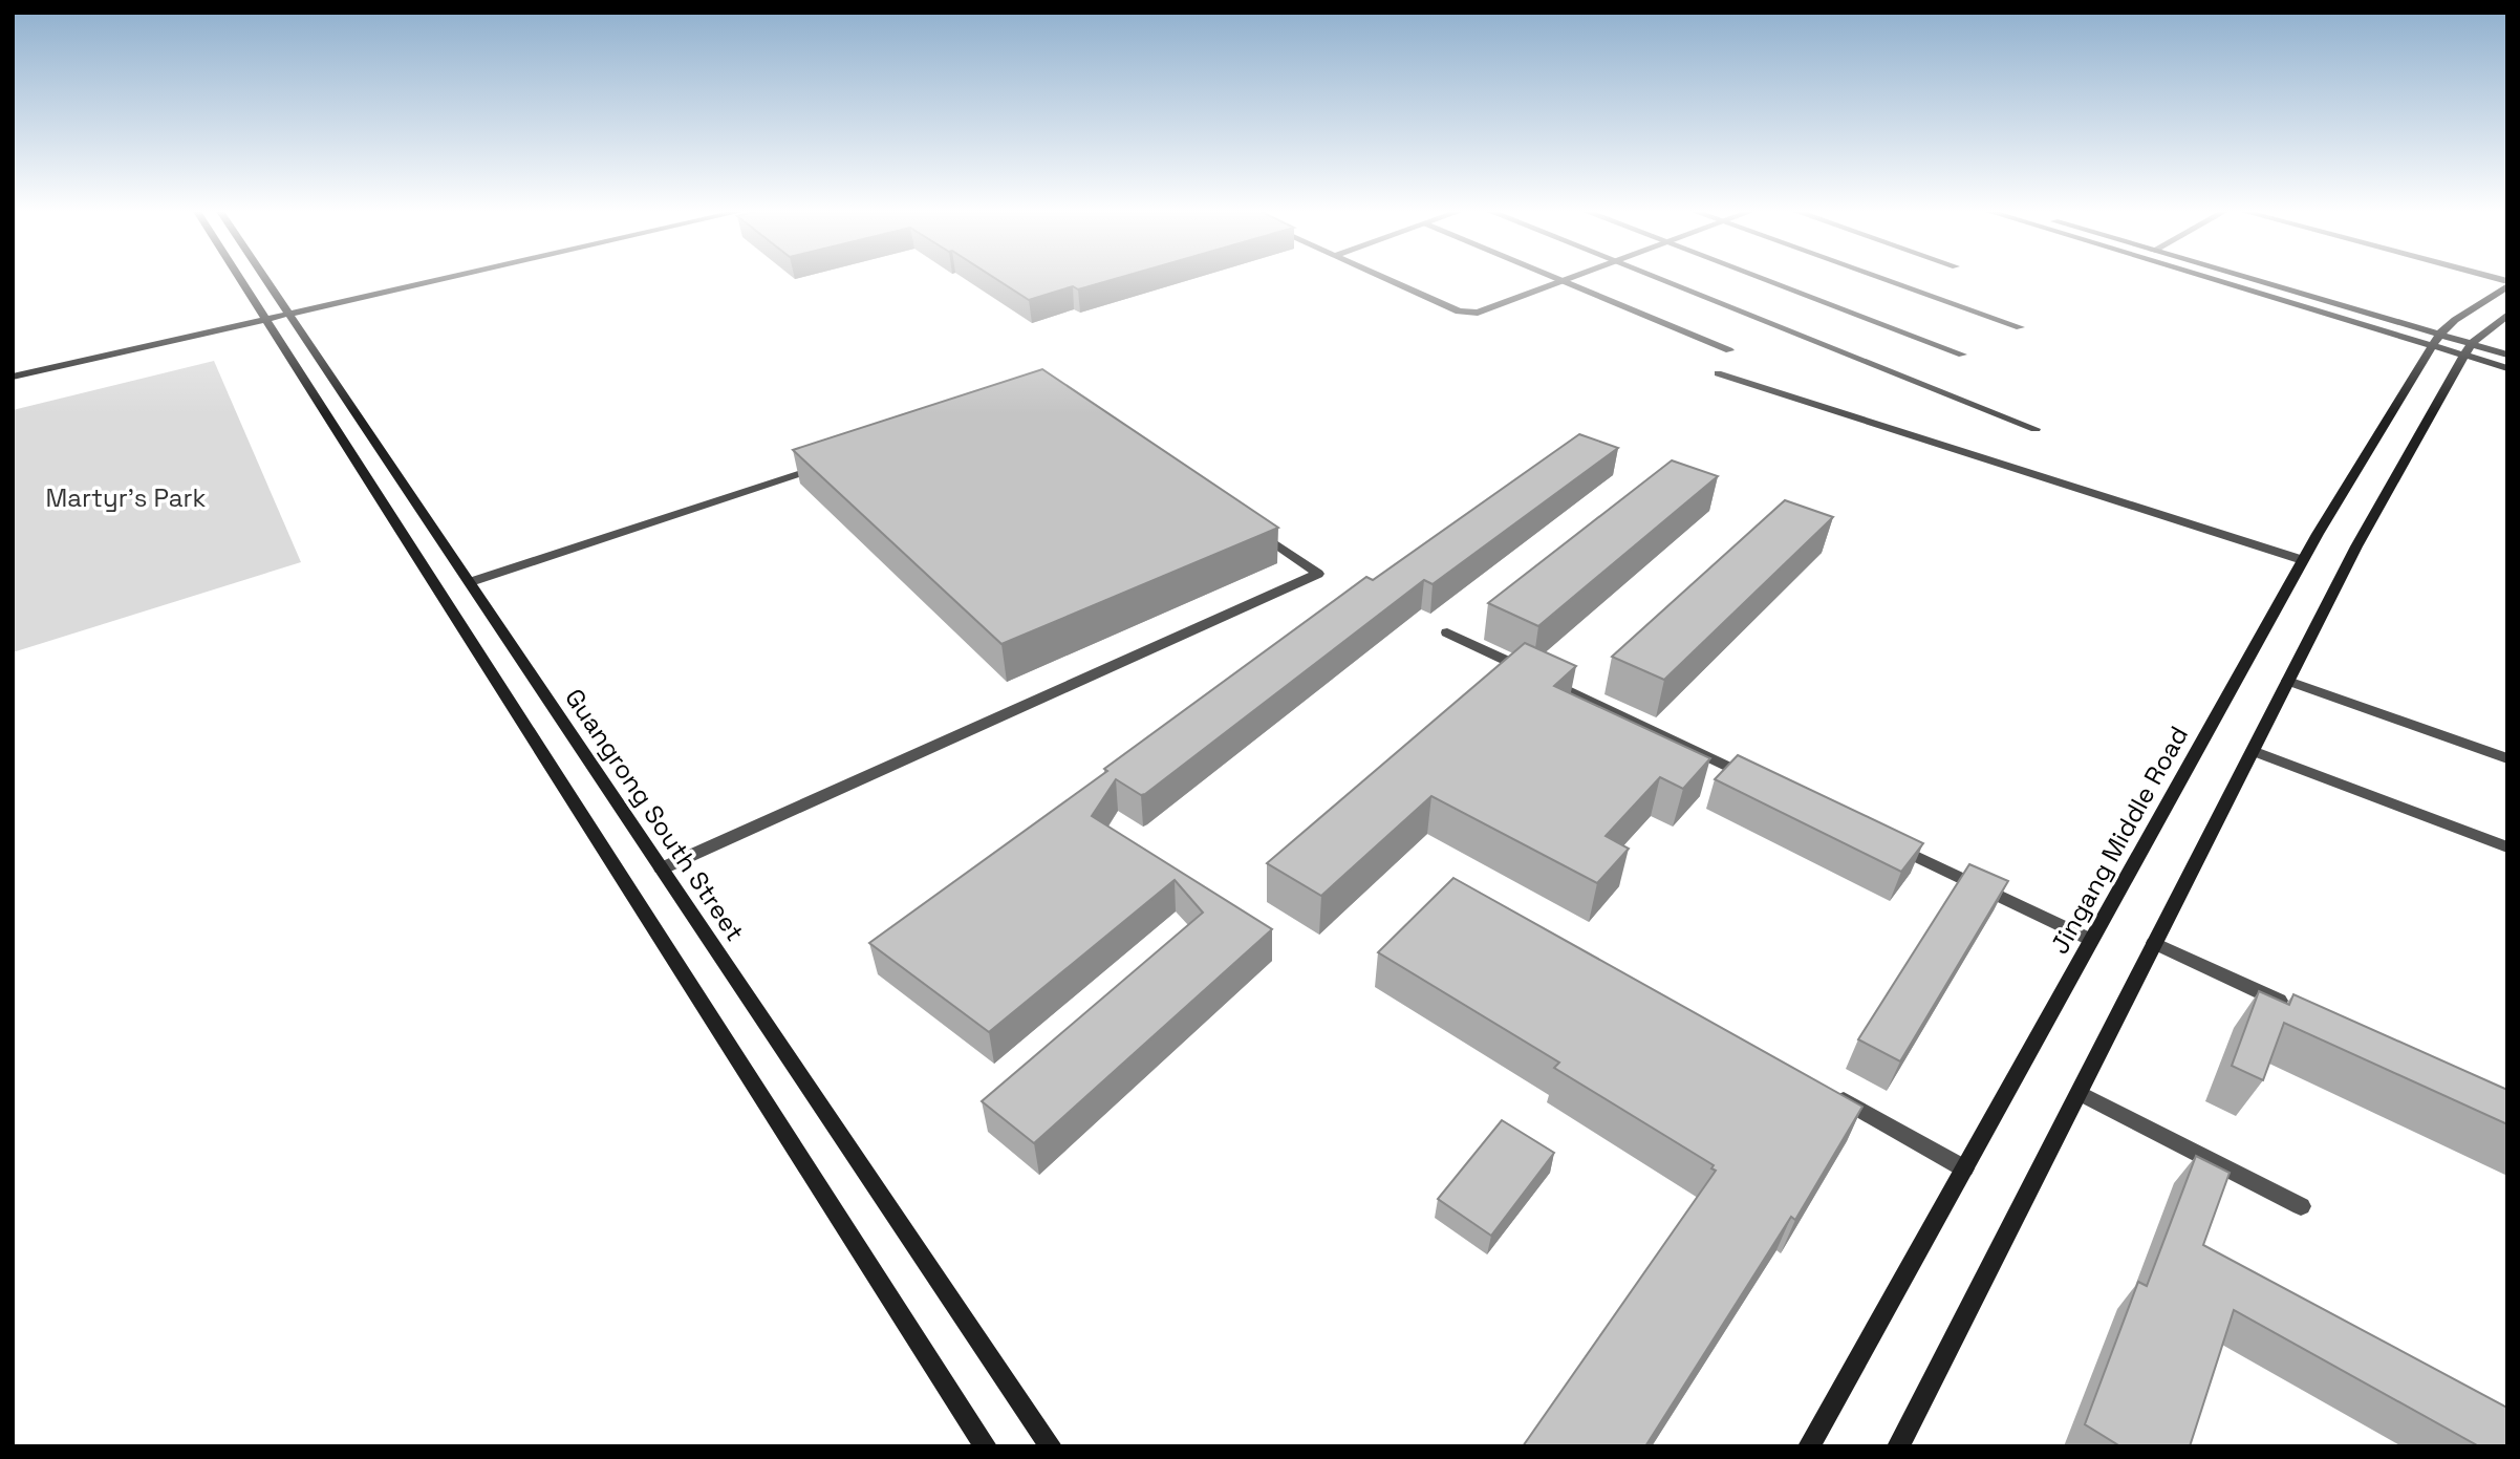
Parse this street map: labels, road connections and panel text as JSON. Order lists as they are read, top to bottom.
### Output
{
  "streets": {
    "street": ["Guangrong South Street", "Jingang Middle Road"]
  },
  "parks": ["Martyr's Park"]
}
